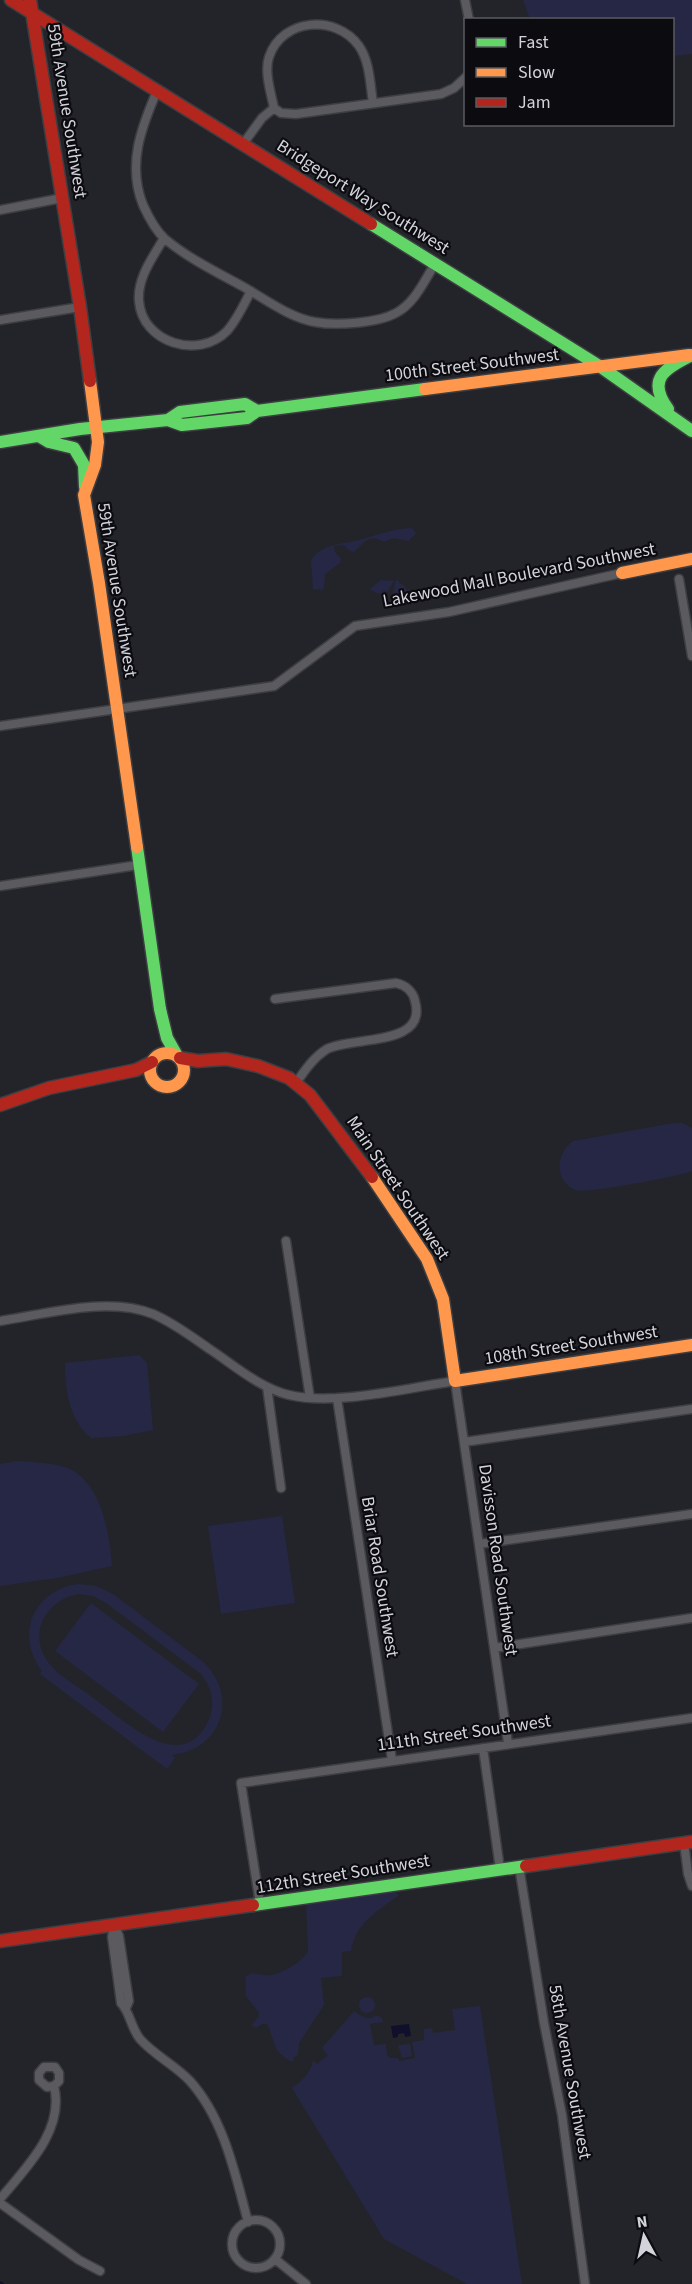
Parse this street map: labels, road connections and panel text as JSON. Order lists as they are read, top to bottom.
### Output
{
  "streets": {
    "street": [
      "59th Avenue Southwest",
      "Bridgeport Way Southwest",
      "100th Street Southwest",
      "Lakewood Mall Boulevard Southwest",
      "Main Street Southwest",
      "108th Street Southwest",
      "Davisson Road Southwest",
      "Briar Road Southwest",
      "111th Street Southwest",
      "112th Street Southwest",
      "58th Avenue Southwest"
    ]
  },
  "crossings": [
    ["59th Avenue Southwest", "Bridgeport Way Southwest"],
    ["59th Avenue Southwest", "100th Street Southwest"],
    ["59th Avenue Southwest", "Lakewood Mall Boulevard Southwest"],
    ["59th Avenue Southwest", "Main Street Southwest"],
    ["Bridgeport Way Southwest", "100th Street Southwest"],
    ["Main Street Southwest", "108th Street Southwest"],
    ["Main Street Southwest", "Davisson Road Southwest"],
    ["108th Street Southwest", "Davisson Road Southwest"],
    ["Davisson Road Southwest", "111th Street Southwest"],
    ["Briar Road Southwest", "111th Street Southwest"],
    ["111th Street Southwest", "112th Street Southwest"],
    ["112th Street Southwest", "58th Avenue Southwest"]
  ],
  "legend": ["Fast", "Slow", "Jam"],
  "north": "top"
}
